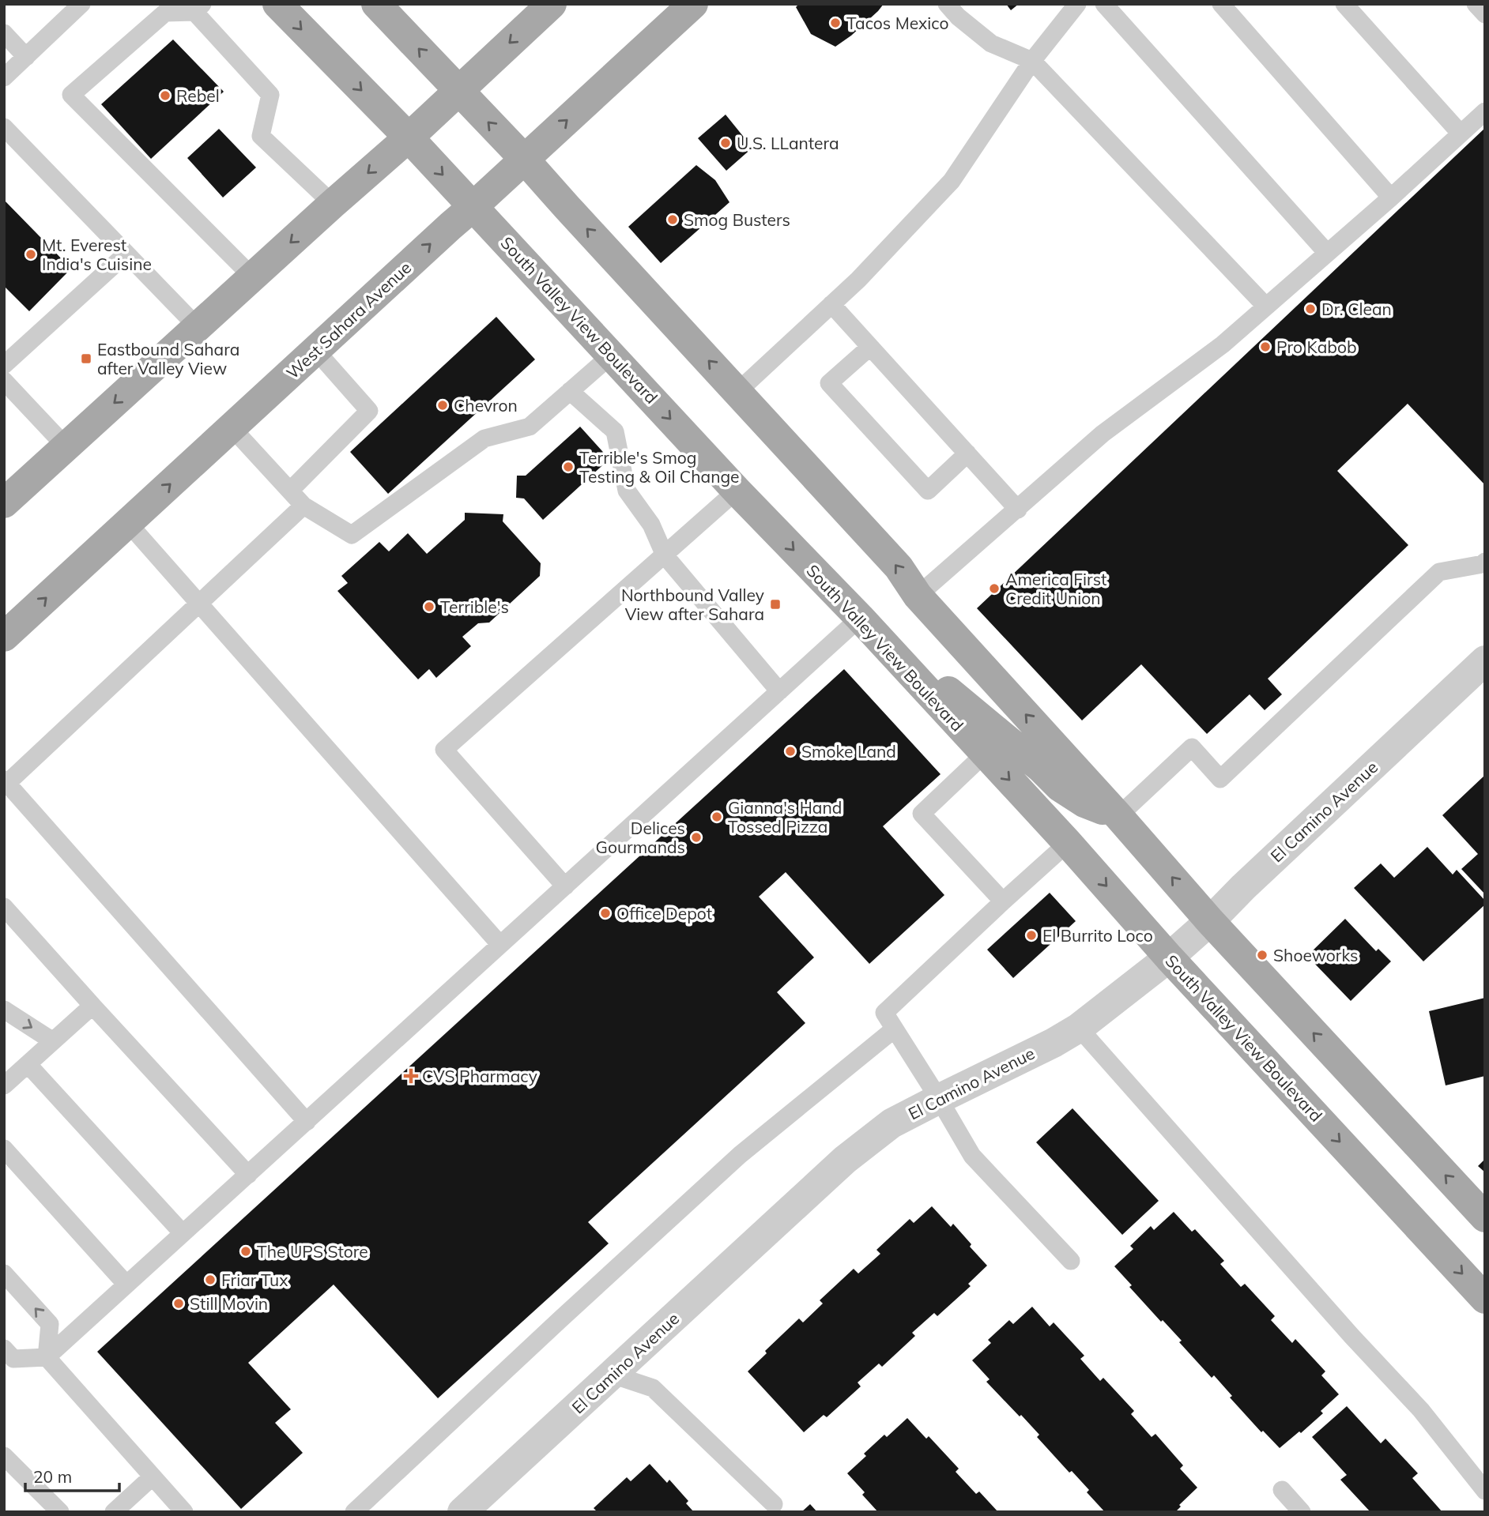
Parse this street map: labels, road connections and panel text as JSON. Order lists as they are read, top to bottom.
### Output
{
  "streets": {
    "main road": ["West Sahara Avenue", "South Valley View Boulevard"],
    "street": ["El Camino Avenue"]
  },
  "crossings": [
    ["West Sahara Avenue", "South Valley View Boulevard"],
    ["South Valley View Boulevard", "El Camino Avenue"]
  ],
  "places": {
    "other": [
      "Tacos Mexico",
      "Rebel",
      "U.S. LLantera",
      "Smog Busters",
      "Mt. Everest India's Cuisine",
      "Dr. Clean",
      "Pro Kabob",
      "Chevron",
      "Terrible's Smog Testing & Oil Change",
      "America First Credit Union",
      "Terrible's",
      "Smoke Land",
      "Gianna's Hand Tossed Pizza",
      "Delices Gourmands",
      "Office Depot",
      "El Burrito Loco",
      "Shoeworks",
      "The UPS Store",
      "Friar Tux",
      "Still Movin"
    ],
    "transit": ["Eastbound Sahara after Valley View", "Northbound Valley View after Sahara"],
    "health": ["CVS Pharmacy"]
  },
  "scale_bar": "20 m"
}
